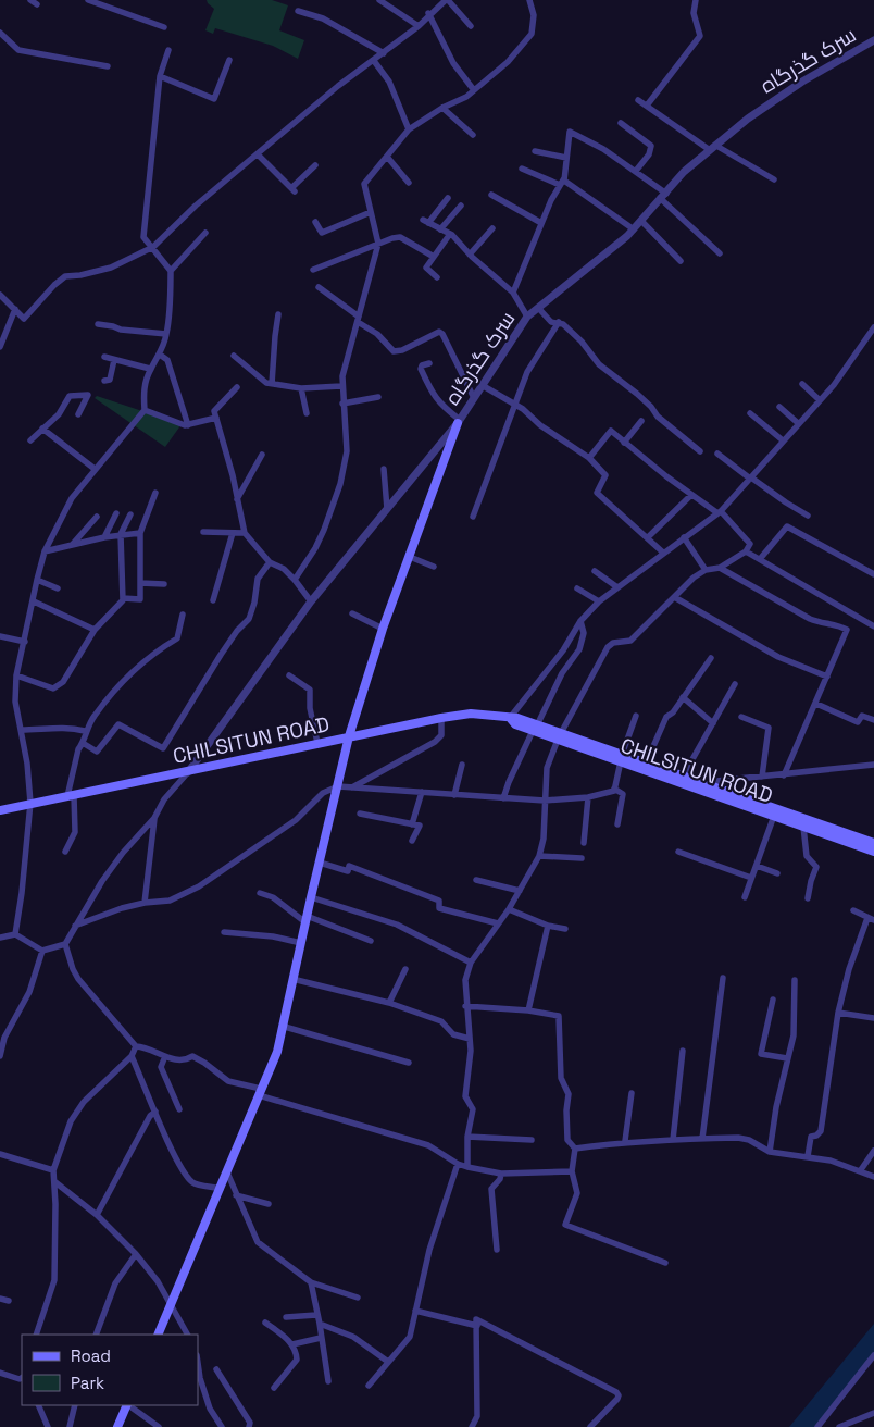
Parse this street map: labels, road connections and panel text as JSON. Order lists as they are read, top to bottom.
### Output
{
  "streets": {
    "main road": ["CHILSITUN ROAD"],
    "street": ["سرک گذرگاه"]
  },
  "crossings": [
    ["سرک گذرگاه", "CHILSITUN ROAD"]
  ],
  "legend": ["Road", "Park"]
}
